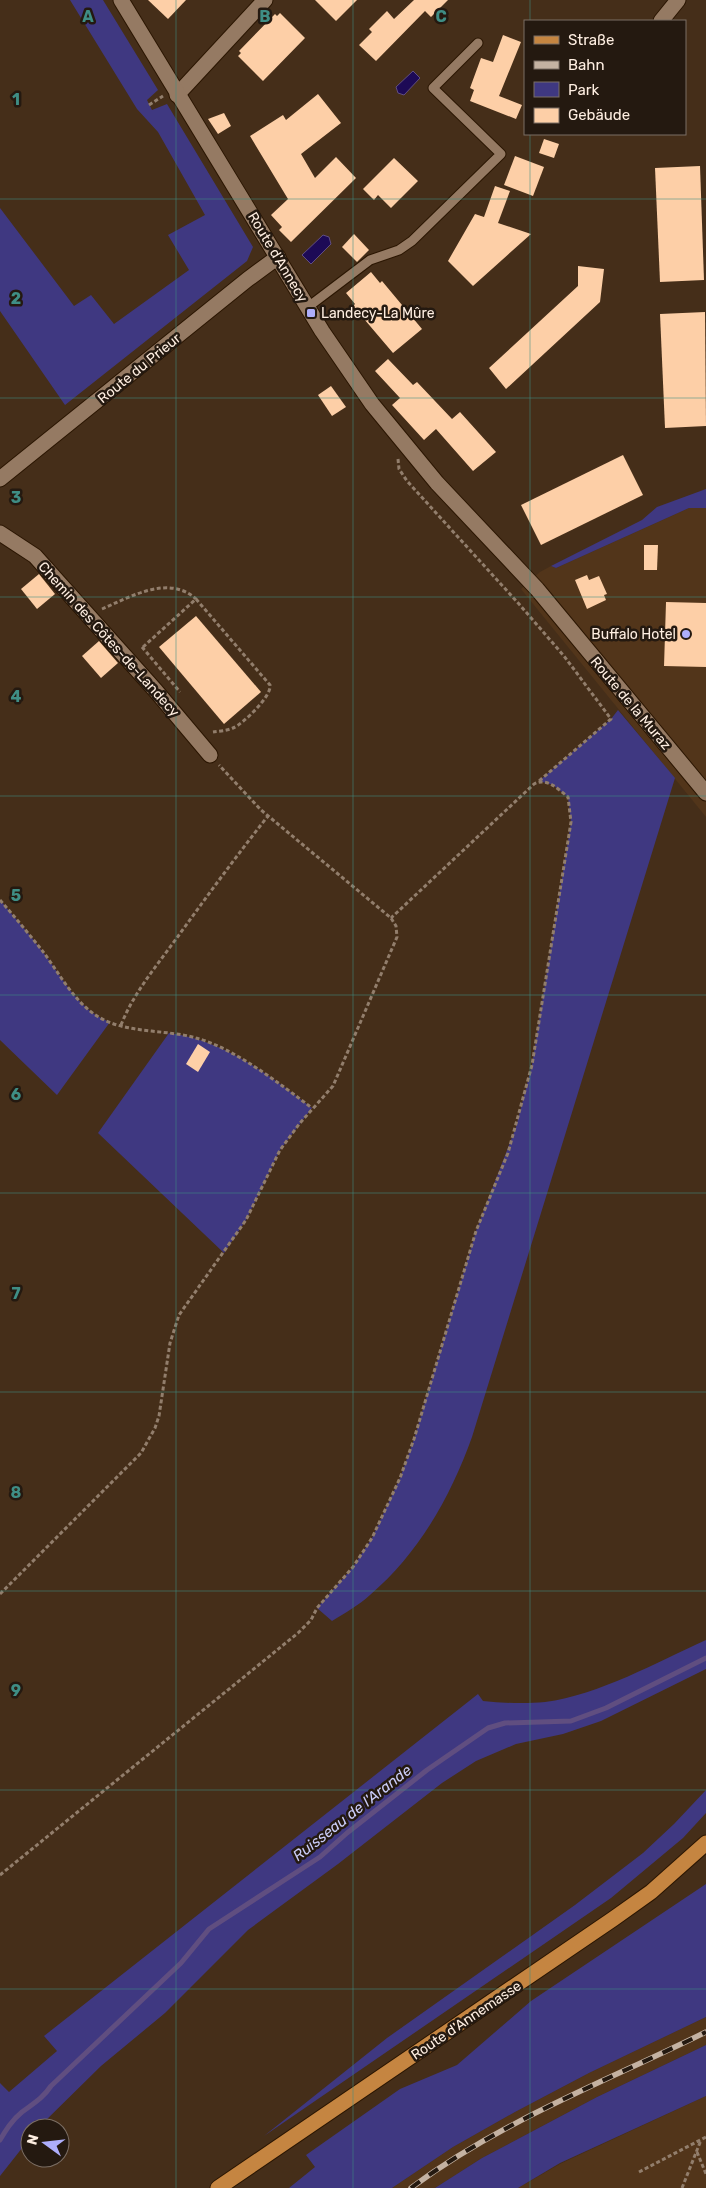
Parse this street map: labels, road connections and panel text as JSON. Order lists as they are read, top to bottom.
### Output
{
  "streets": {
    "main road": ["Route d'Annemasse"],
    "street": [
      "Route d'Annecy",
      "Route du Prieur",
      "Chemin des Côtes-de-Landecy",
      "Route de la Muraz"
    ]
  },
  "crossings": [
    ["Route d'Annecy", "Route du Prieur"],
    ["Route d'Annecy", "Route de la Muraz"]
  ],
  "water": ["Ruisseau de l'Arande"],
  "places": {
    "transit": ["Landecy-La Mûre"],
    "other": ["Buffalo Hotel"]
  },
  "legend": [
    "Straße",
    "Bahn",
    "Park",
    "Gebäude"
  ],
  "north": "left",
  "grid": {
    "columns": ["A", "B", "C"],
    "rows": [
      "1",
      "2",
      "3",
      "4",
      "5",
      "6",
      "7",
      "8",
      "9"
    ]
  }
}
